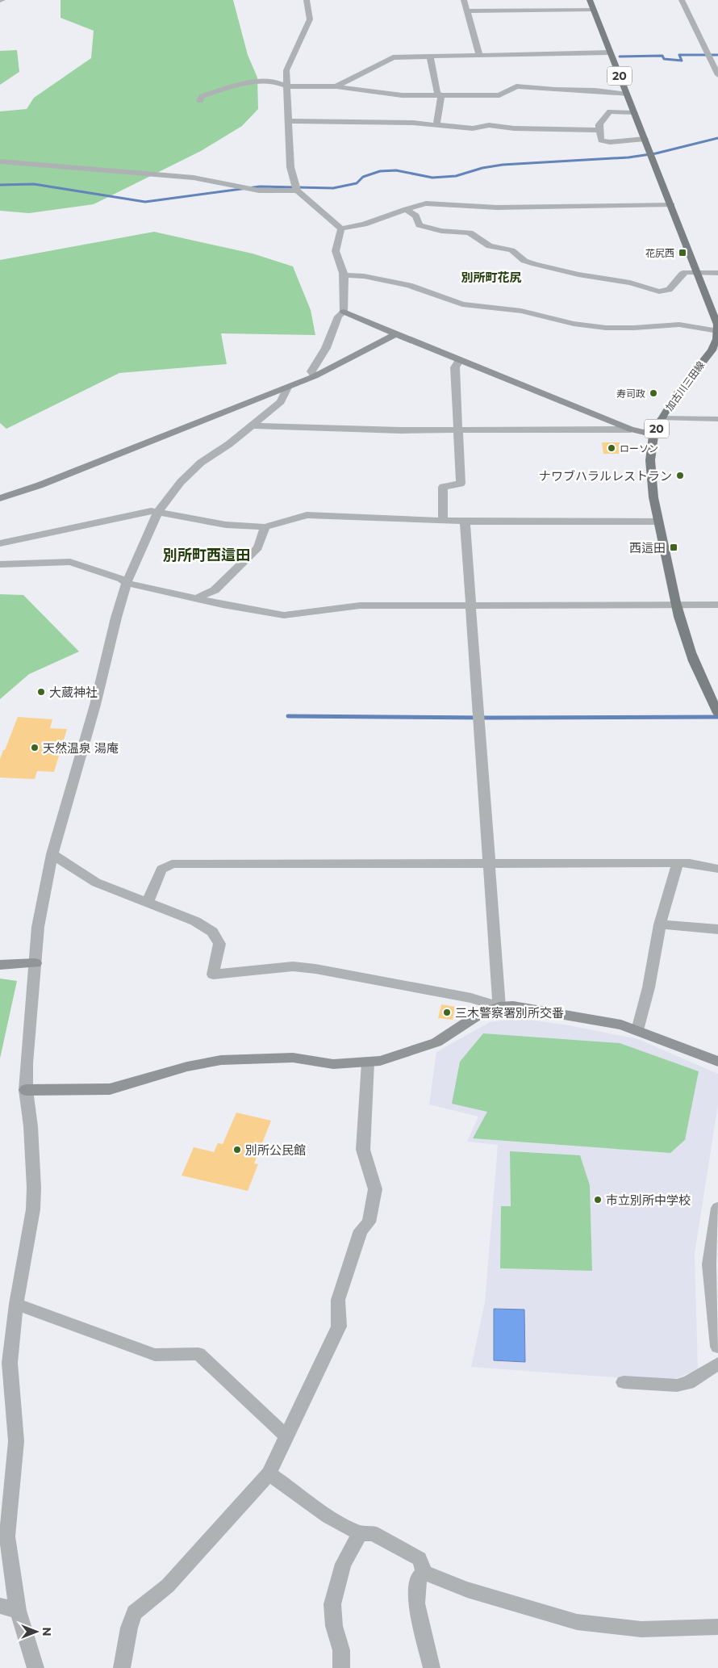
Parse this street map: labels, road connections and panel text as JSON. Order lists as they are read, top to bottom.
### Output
{
  "streets": {
    "main road": ["20", "加古川三田線"]
  },
  "crossings": [
    ["20", "加古川三田線"]
  ],
  "districts": ["別所町花尻", "別所町西這田"],
  "places": {
    "transit": ["花尻西", "西這田"],
    "other": [
      "寿司政",
      "ローソン",
      "ナワブハラルレストラン",
      "大蔵神社",
      "天然温泉 湯庵",
      "三木警察署別所交番",
      "別所公民館",
      "市立別所中学校"
    ]
  },
  "north": "right"
}
